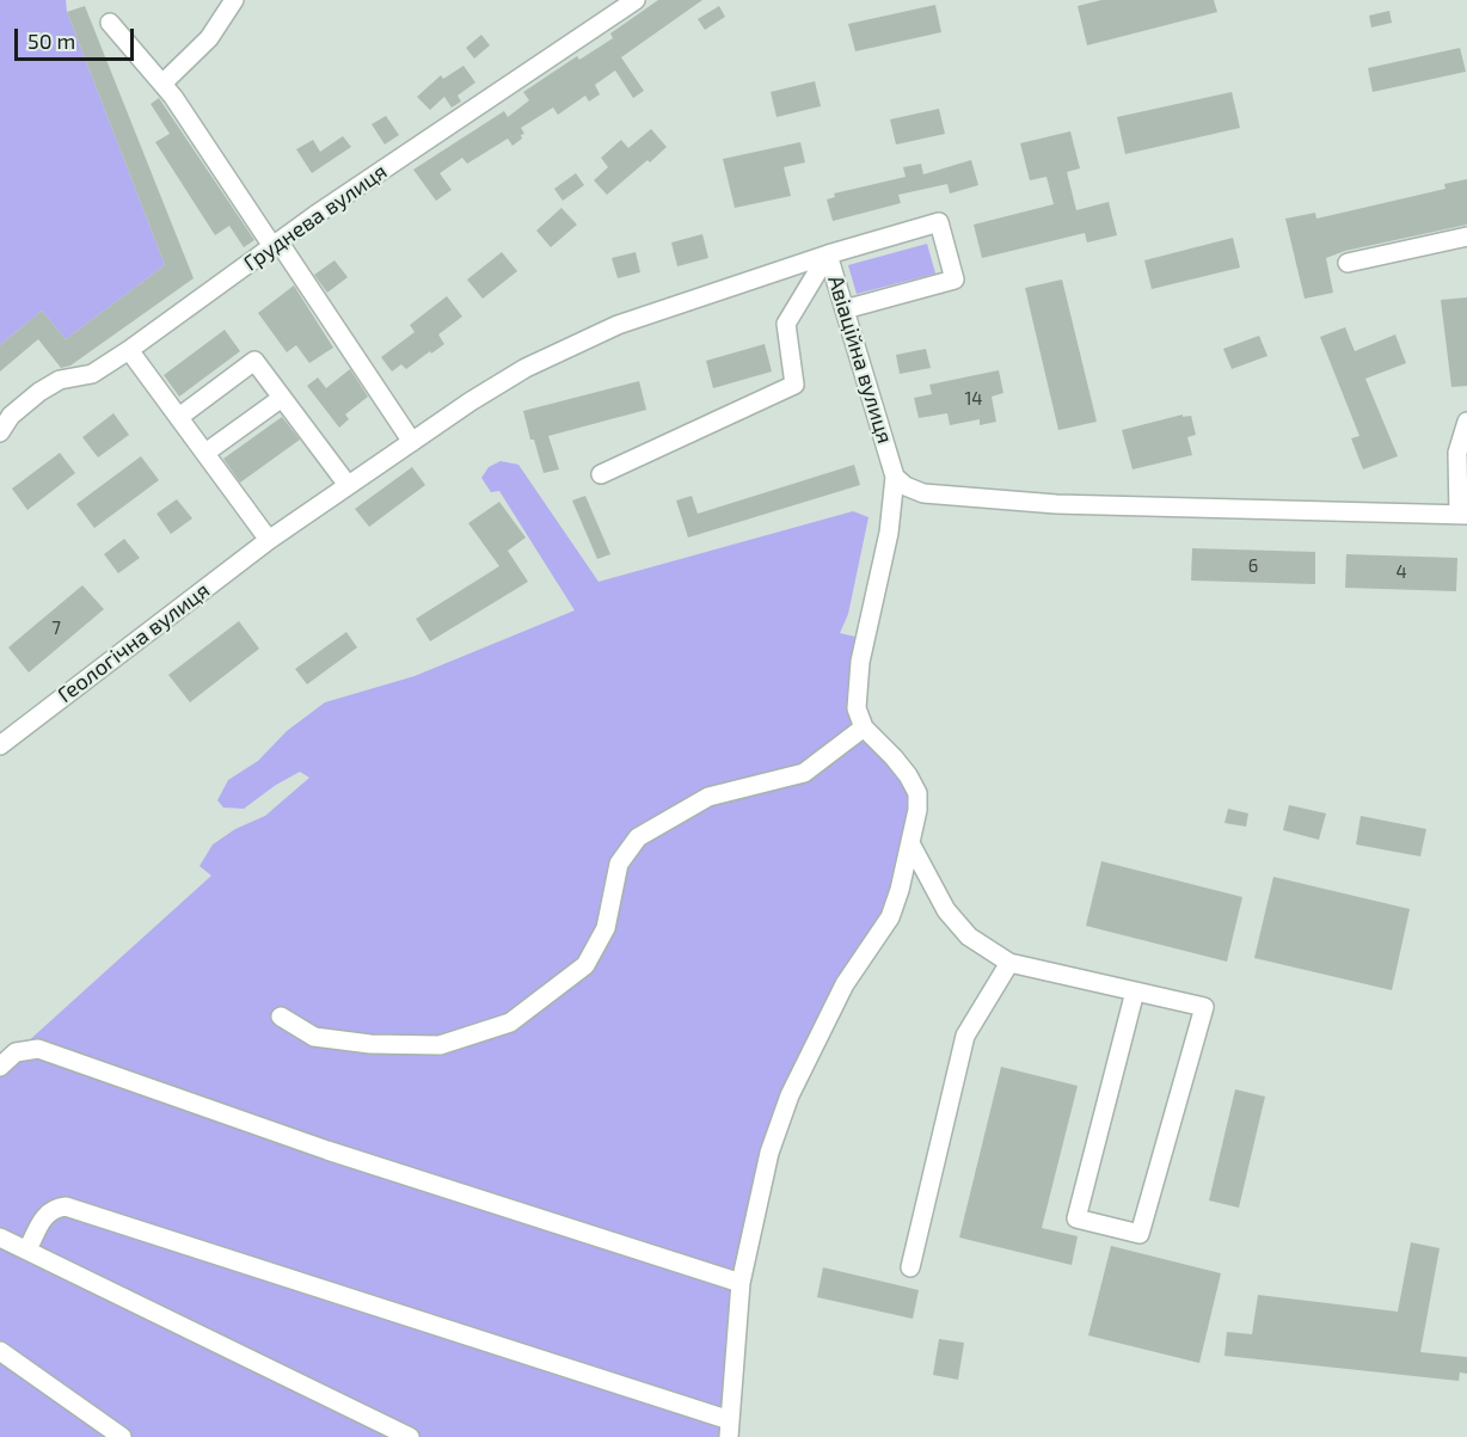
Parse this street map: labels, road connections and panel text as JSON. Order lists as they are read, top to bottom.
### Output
{
  "streets": {
    "street": ["Груднева вулиця", "Авіаційна вулиця", "Геологічна вулиця"]
  },
  "crossings": [
    ["Авіаційна вулиця", "Геологічна вулиця"]
  ],
  "house_numbers": [
    "14",
    "6",
    "4",
    "7"
  ],
  "scale_bar": "50 m"
}
